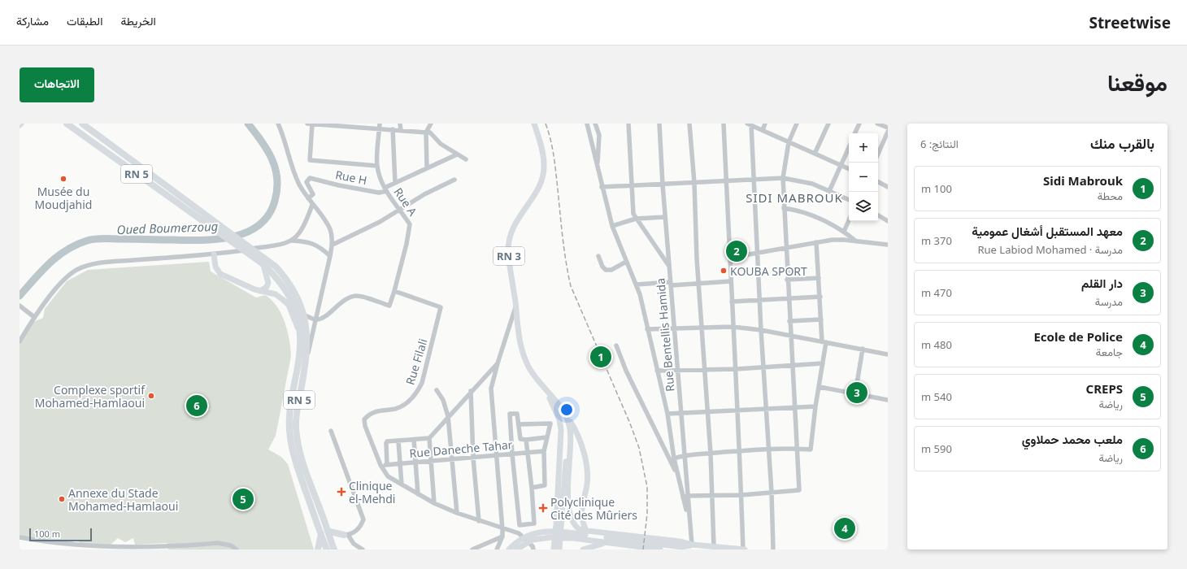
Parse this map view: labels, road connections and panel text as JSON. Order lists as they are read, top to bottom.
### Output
{
  "streets": {
    "highway": ["RN 5"],
    "main road": ["RN 3"],
    "street": [
      "Rue H",
      "Rue A",
      "Rue Bentellis Hamida",
      "Rue Filali",
      "Rue Daneche Tahar"
    ]
  },
  "crossings": [
    ["Rue H", "Rue A"],
    ["Rue A", "Rue Filali"],
    ["Rue Filali", "Rue Daneche Tahar"]
  ],
  "districts": ["SIDI MABROUK"],
  "water": ["Oued Boumerzoug"],
  "places": {
    "other": [
      "Musée du Moudjahid",
      "KOUBA SPORT",
      "Complexe sportif Mohamed-Hamlaoui",
      "Annexe du Stade Mohamed-Hamlaoui"
    ],
    "health": ["Clinique el-Mehdi", "Polyclinique Cité des Mûriers"]
  },
  "scale_bar": "100 m",
  "page": {
    "header": "Streetwise",
    "nav": ["الخريطة", "الطبقات", "مشاركة"],
    "title": "موقعنا",
    "buttons": "الاتجاهات",
    "heading": ["بالقرب منك", "النتائج: 6"],
    "map_buttons": ["+", "−"],
    "list": [
      {
        "mark": "1",
        "name": "Sidi Mabrouk",
        "note": "محطة",
        "value": "100 m"
      },
      {
        "mark": "2",
        "name": "معهد المستقبل أشغال عمومية",
        "note": "مدرسة · Rue Labiod Mohamed",
        "value": "370 m"
      },
      {
        "mark": "3",
        "name": "دار القلم",
        "note": "مدرسة",
        "value": "470 m"
      },
      {
        "mark": "4",
        "name": "Ecole de Police",
        "note": "جامعة",
        "value": "480 m"
      },
      {
        "mark": "5",
        "name": "CREPS",
        "note": "رياضة",
        "value": "540 m"
      },
      {
        "mark": "6",
        "name": "ملعب محمد حملاوي",
        "note": "رياضة",
        "value": "590 m"
      }
    ],
    "pins": [
      "2",
      "1",
      "3",
      "6",
      "5",
      "4"
    ],
    "scale": "100 m"
  }
}
